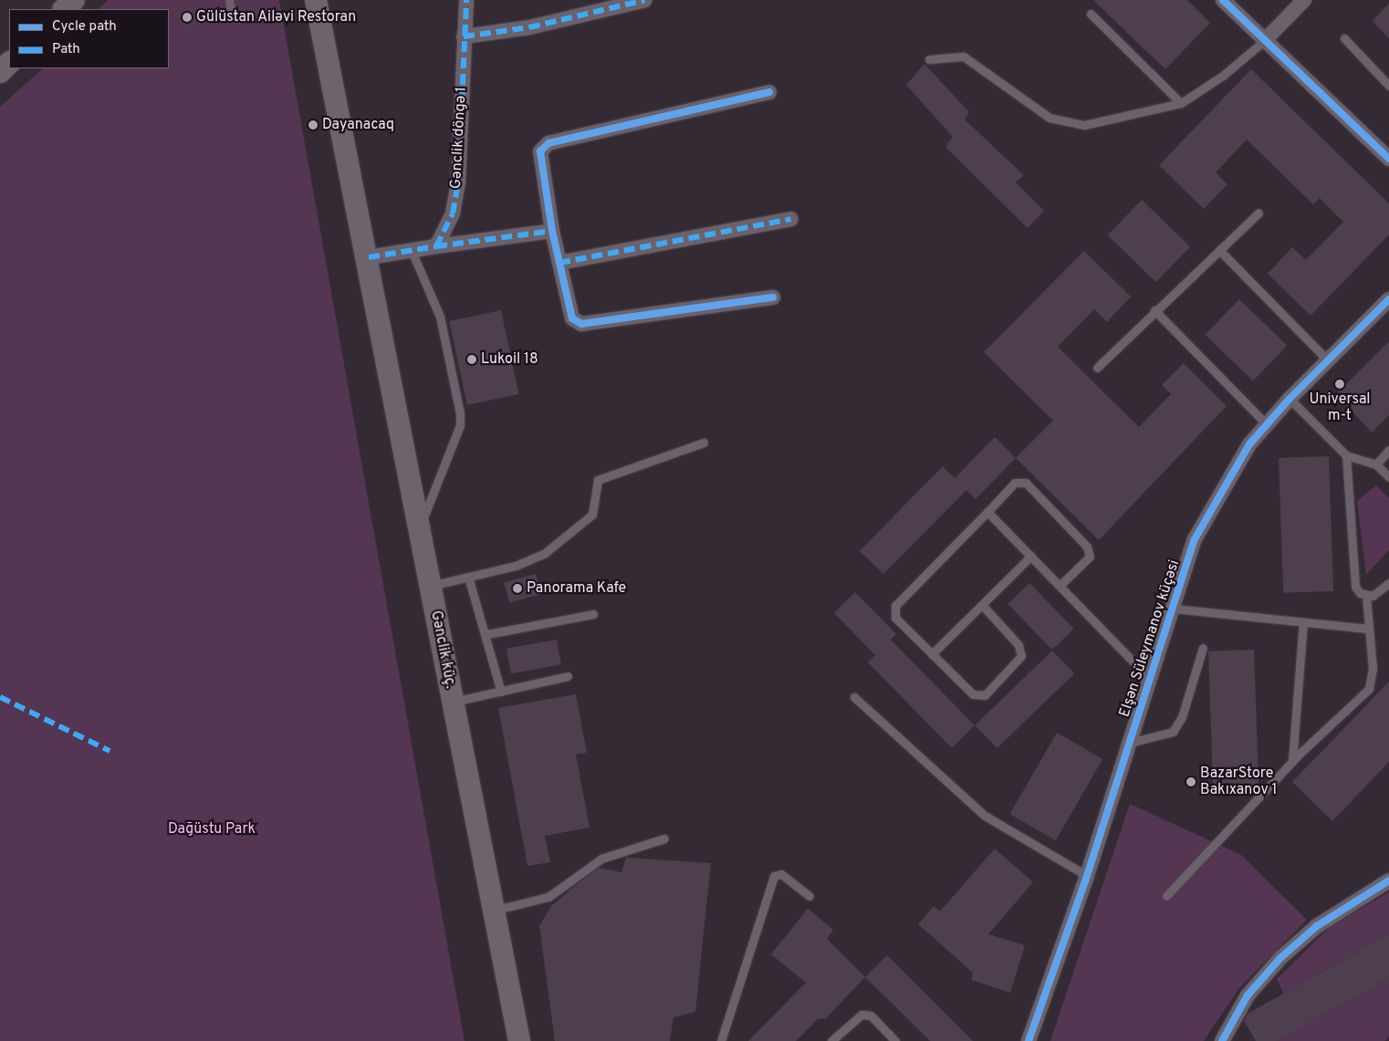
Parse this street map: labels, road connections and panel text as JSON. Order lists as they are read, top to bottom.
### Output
{
  "streets": {
    "main road": ["Gənclik küç."],
    "street": ["Gənclik döngə 1", "Elşən Süleymanov küçəsi"]
  },
  "parks": ["Dağüstu Park"],
  "places": [
    "Gülüstan Ailəvi Restoran",
    "Dayanacaq",
    "Lukoil 18",
    "Universal m-t",
    "Panorama Kafe",
    "BazarStore Bakıxanov 1"
  ],
  "legend": ["Cycle path", "Path"]
}
